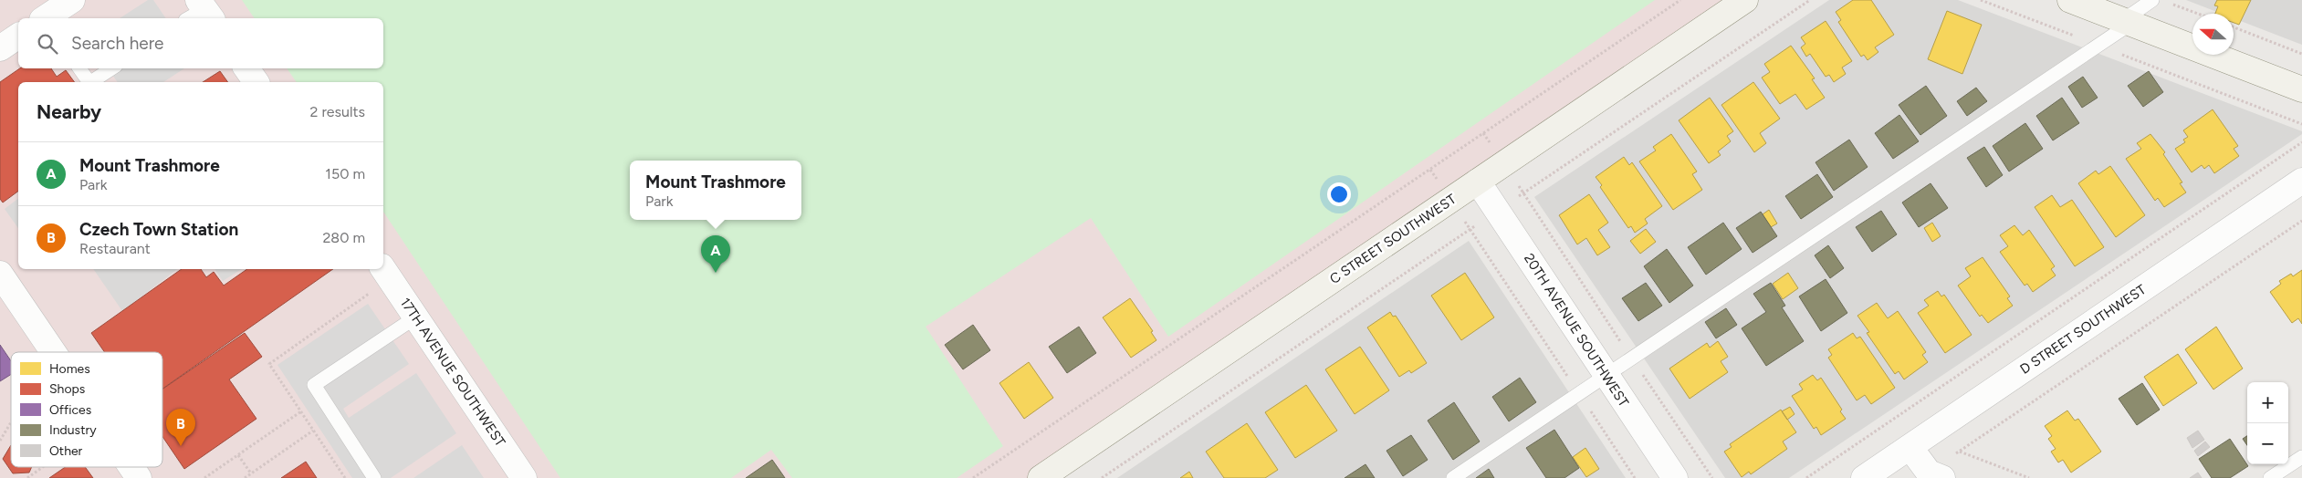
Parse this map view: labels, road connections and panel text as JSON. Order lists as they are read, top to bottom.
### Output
{
  "streets": {
    "main road": ["C STREET SOUTHWEST"],
    "street": ["D STREET SOUTHWEST", "20TH AVENUE SOUTHWEST", "17TH AVENUE SOUTHWEST"]
  },
  "crossings": [
    ["C STREET SOUTHWEST", "20TH AVENUE SOUTHWEST"]
  ],
  "legend": [
    "Homes",
    "Shops",
    "Offices",
    "Industry",
    "Other"
  ],
  "north": "left",
  "page": {
    "search": "Search here",
    "heading": ["Nearby", "2 results"],
    "list": [
      {
        "mark": "A",
        "name": "Mount Trashmore",
        "note": "Park",
        "value": "150 m"
      },
      {
        "mark": "B",
        "name": "Czech Town Station",
        "note": "Restaurant",
        "value": "280 m"
      }
    ],
    "popup": ["Mount Trashmore", "Park"],
    "pins": ["A", "B"],
    "map_buttons": ["+", "−"]
  }
}
